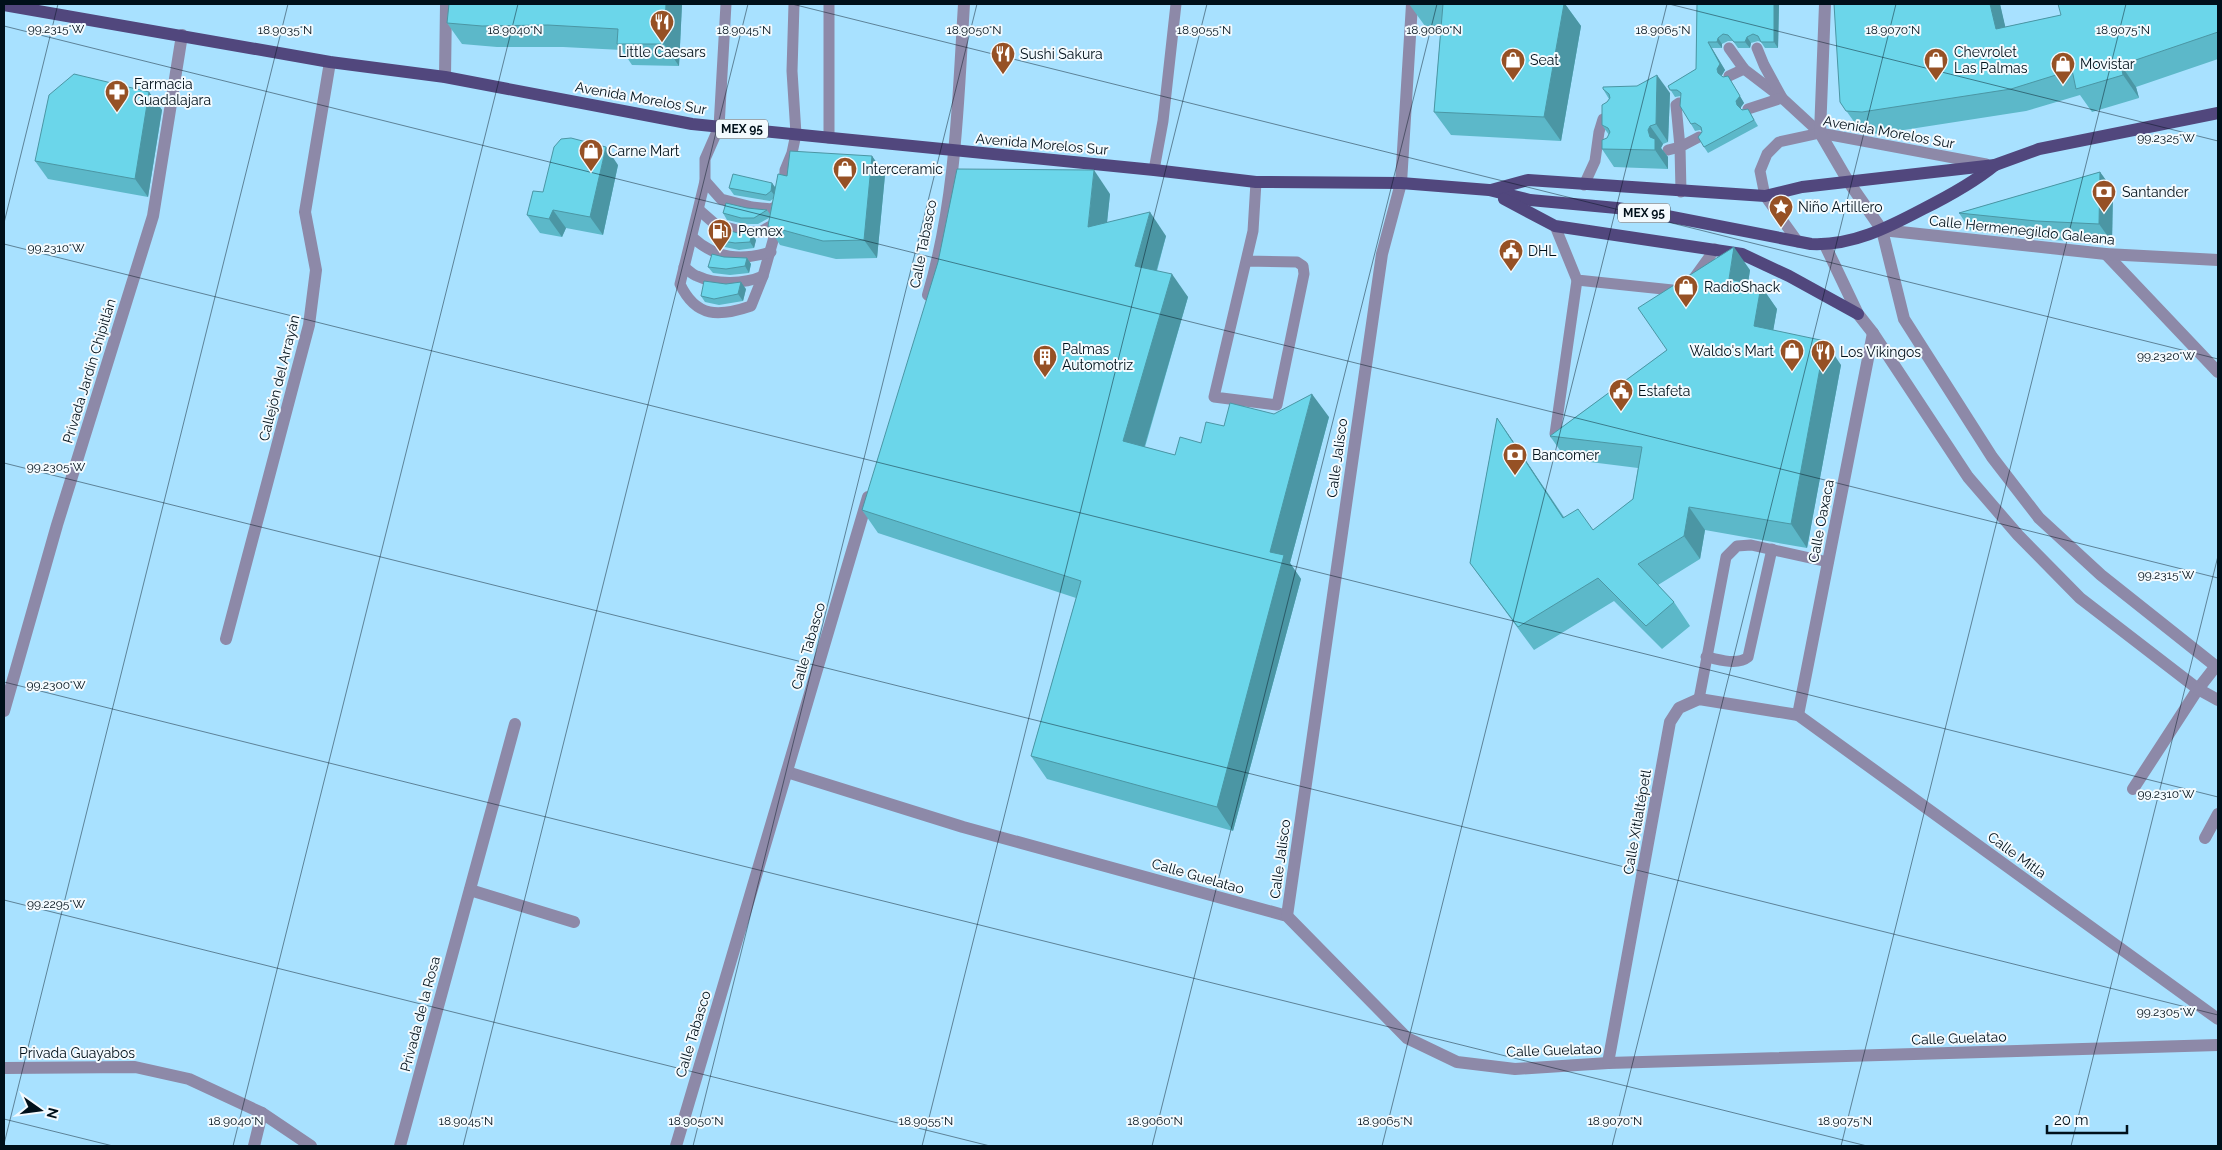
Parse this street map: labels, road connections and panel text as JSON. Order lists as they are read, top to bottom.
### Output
{
  "streets": {
    "main road": ["Avenida Morelos Sur", "MEX 95"],
    "street": [
      "Calle Hermenegildo Galeana",
      "Calle Tabasco",
      "Privada Jardín Chipitlán",
      "Callejón del Arrayán",
      "Calle Jalisco",
      "Calle Oaxaca",
      "Calle Xitlaltépetl",
      "Calle Mitla",
      "Calle Guelatao",
      "Privada de la Rosa",
      "Privada Guayabos"
    ]
  },
  "crossings": [
    ["Avenida Morelos Sur", "MEX 95"],
    ["Avenida Morelos Sur", "Calle Hermenegildo Galeana"],
    ["Avenida Morelos Sur", "Calle Tabasco"],
    ["Avenida Morelos Sur", "Privada Jardín Chipitlán"],
    ["Avenida Morelos Sur", "Callejón del Arrayán"],
    ["Avenida Morelos Sur", "Calle Jalisco"],
    ["Calle Tabasco", "Calle Guelatao"],
    ["Calle Jalisco", "Calle Guelatao"],
    ["Calle Oaxaca", "Calle Mitla"],
    ["Calle Xitlaltépetl", "Calle Guelatao"]
  ],
  "places": {
    "restaurant": ["Little Caesars", "Sushi Sakura", "Los Vikingos"],
    "shop": [
      "Seat",
      "Chevrolet Las Palmas",
      "Movistar",
      "Carne Mart",
      "Interceramic",
      "RadioShack",
      "Waldo's Mart"
    ],
    "pharmacy": ["Farmacia Guadalajara"],
    "bank": ["Santander", "Bancomer"],
    "place": ["Niño Artillero"],
    "fuel station": ["Pemex"],
    "public building": ["DHL", "Estafeta"],
    "building": ["Palmas Automotriz"]
  },
  "scale_bar": "20 m",
  "north": "right",
  "coordinates": [
    "99.2315°W",
    "18.9035°N",
    "18.9040°N",
    "18.9045°N",
    "18.9050°N",
    "18.9055°N",
    "18.9060°N",
    "18.9065°N",
    "18.9070°N",
    "18.9075°N",
    "99.2325°W",
    "99.2310°W",
    "99.2320°W",
    "99.2305°W",
    "99.2300°W",
    "99.2295°W"
  ]
}
